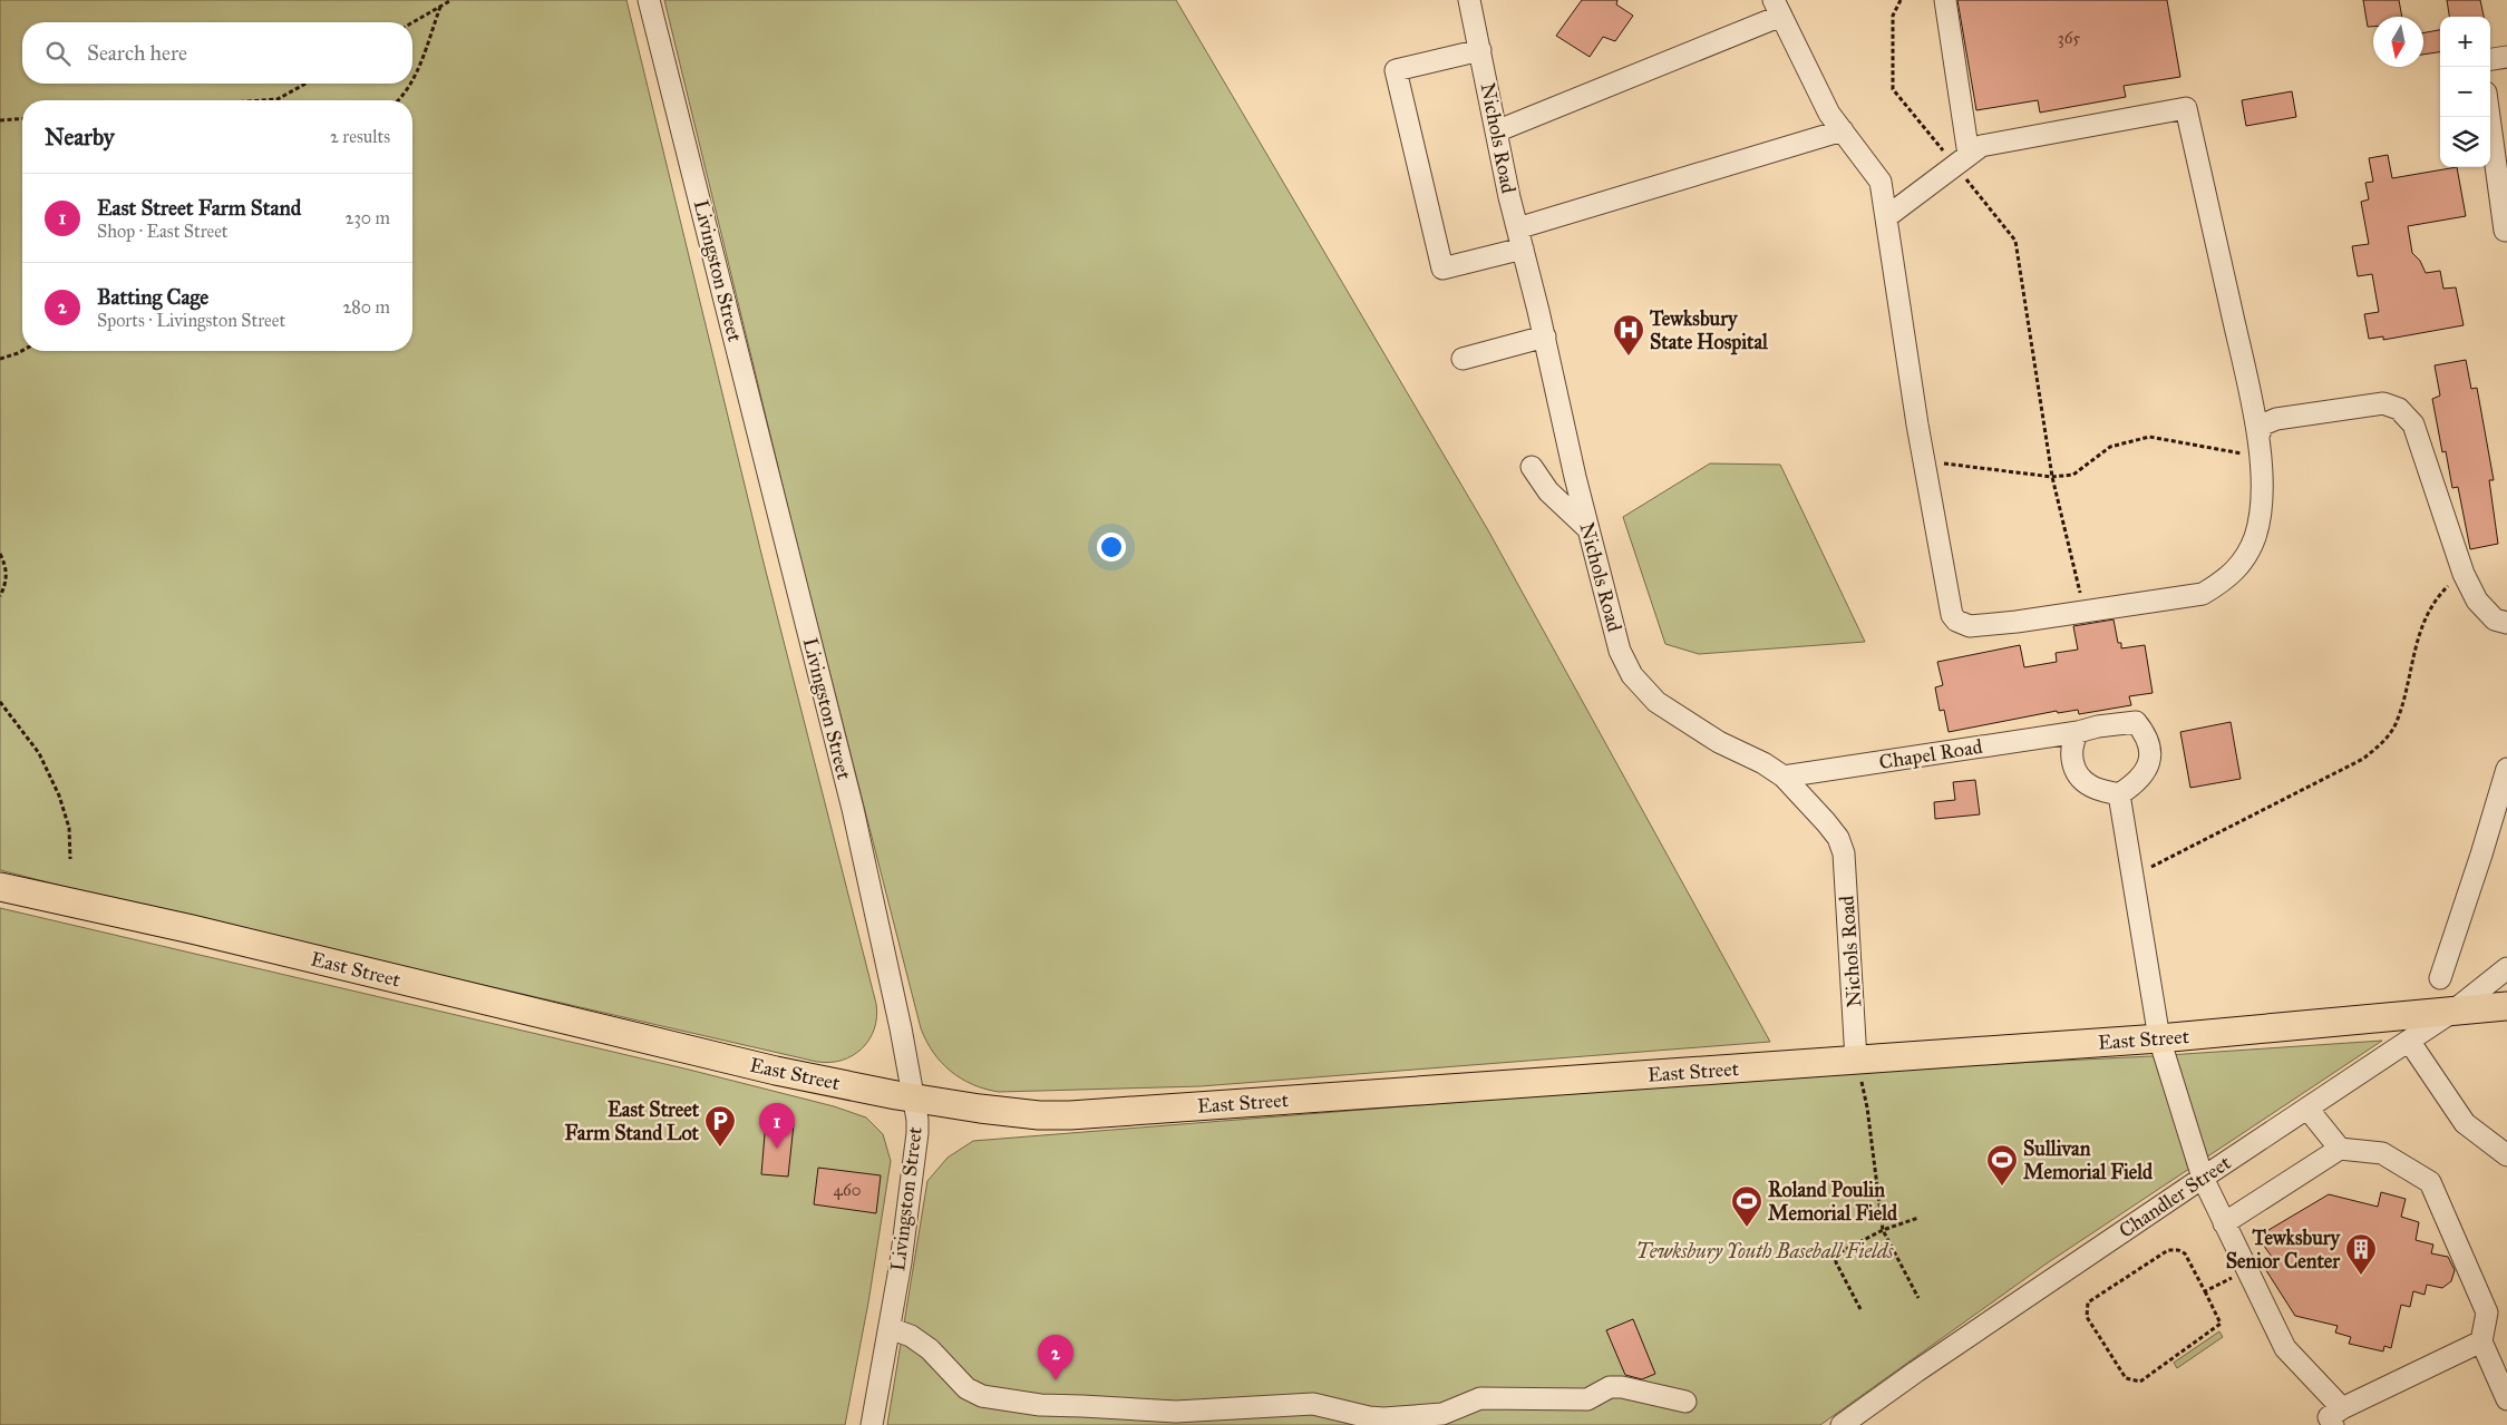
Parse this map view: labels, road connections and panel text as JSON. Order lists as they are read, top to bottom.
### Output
{
  "streets": {
    "main road": ["East Street"],
    "street": [
      "Nichols Road",
      "Livingston Street",
      "Chapel Road",
      "Chandler Street"
    ]
  },
  "crossings": [
    ["Nichols Road", "Chapel Road"],
    ["Nichols Road", "East Street"],
    ["Livingston Street", "East Street"],
    ["East Street", "Chandler Street"]
  ],
  "parks": ["Tewksbury Youth Baseball Fields"],
  "places": {
    "hospital": ["Tewksbury State Hospital"],
    "parking": ["East Street Farm Stand Lot"],
    "sports": ["Sullivan Memorial Field", "Roland Poulin Memorial Field"],
    "building": ["Tewksbury Senior Center"]
  },
  "house_numbers": ["365", "460"],
  "north": "bottom",
  "page": {
    "map_buttons": ["+", "−"],
    "search": "Search here",
    "heading": ["Nearby", "2 results"],
    "list": [
      {
        "mark": "1",
        "name": "East Street Farm Stand",
        "note": "Shop · East Street",
        "value": "230 m"
      },
      {
        "mark": "2",
        "name": "Batting Cage",
        "note": "Sports · Livingston Street",
        "value": "280 m"
      }
    ],
    "pins": ["1", "2"]
  }
}
